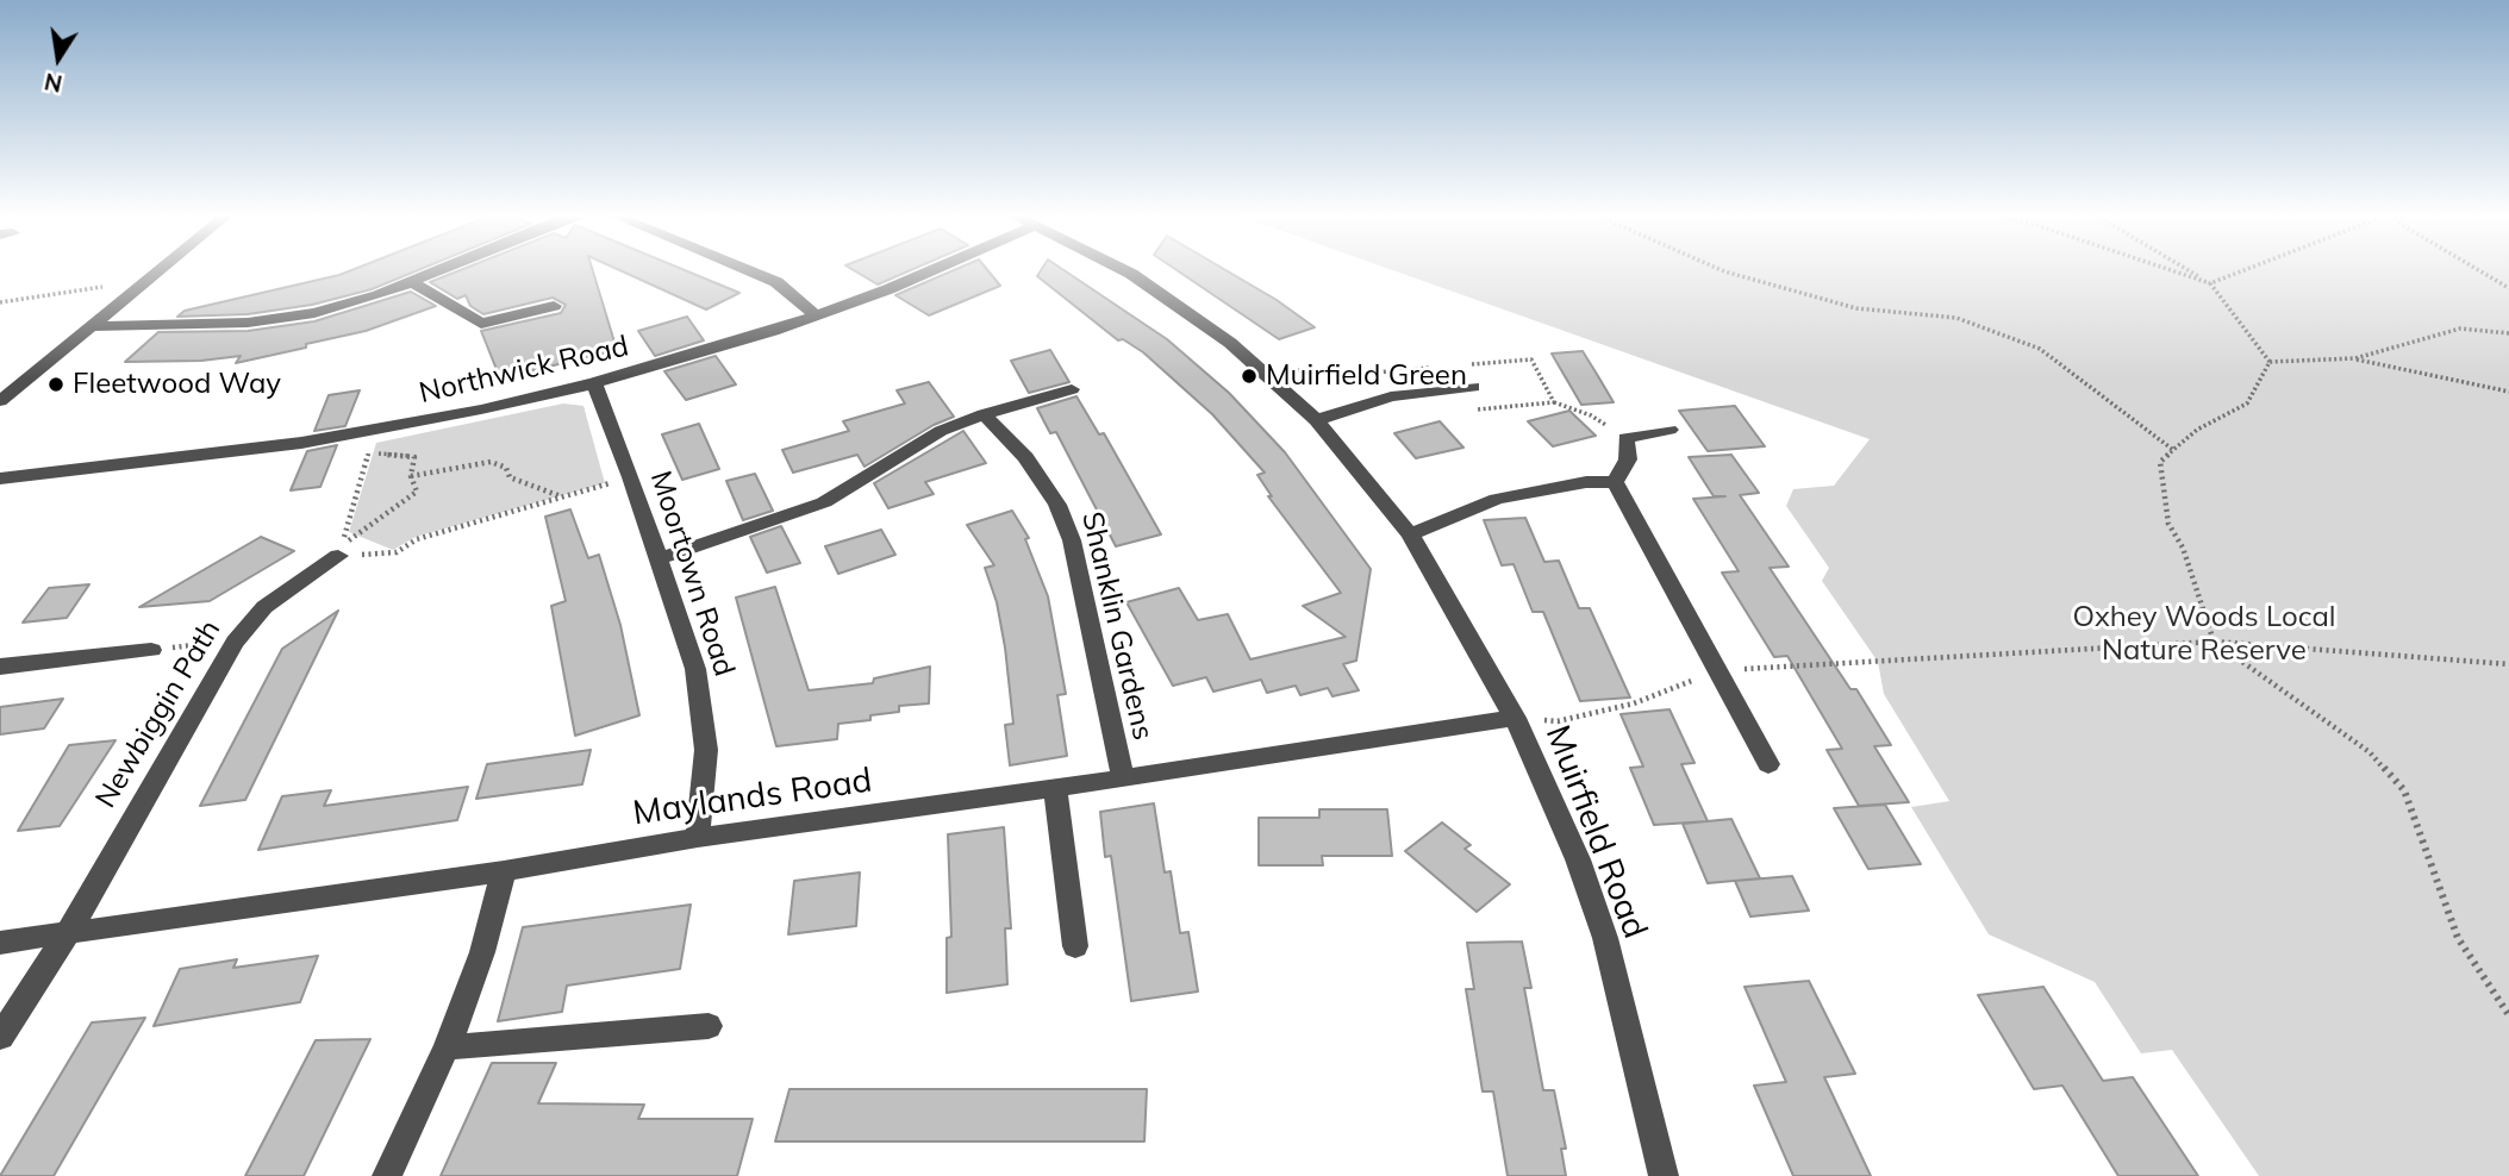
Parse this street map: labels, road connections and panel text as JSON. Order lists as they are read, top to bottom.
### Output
{
  "streets": {
    "street": [
      "Northwick Road",
      "Moortown Road",
      "Shanklin Gardens",
      "Newbiggin Path",
      "Maylands Road",
      "Muirfield Road"
    ]
  },
  "crossings": [
    ["Northwick Road", "Moortown Road"],
    ["Moortown Road", "Maylands Road"],
    ["Shanklin Gardens", "Maylands Road"],
    ["Newbiggin Path", "Maylands Road"],
    ["Maylands Road", "Muirfield Road"]
  ],
  "parks": ["Oxhey Woods Local Nature Reserve"],
  "places": ["Muirfield Green", "Fleetwood Way"],
  "north": "bottom"
}
